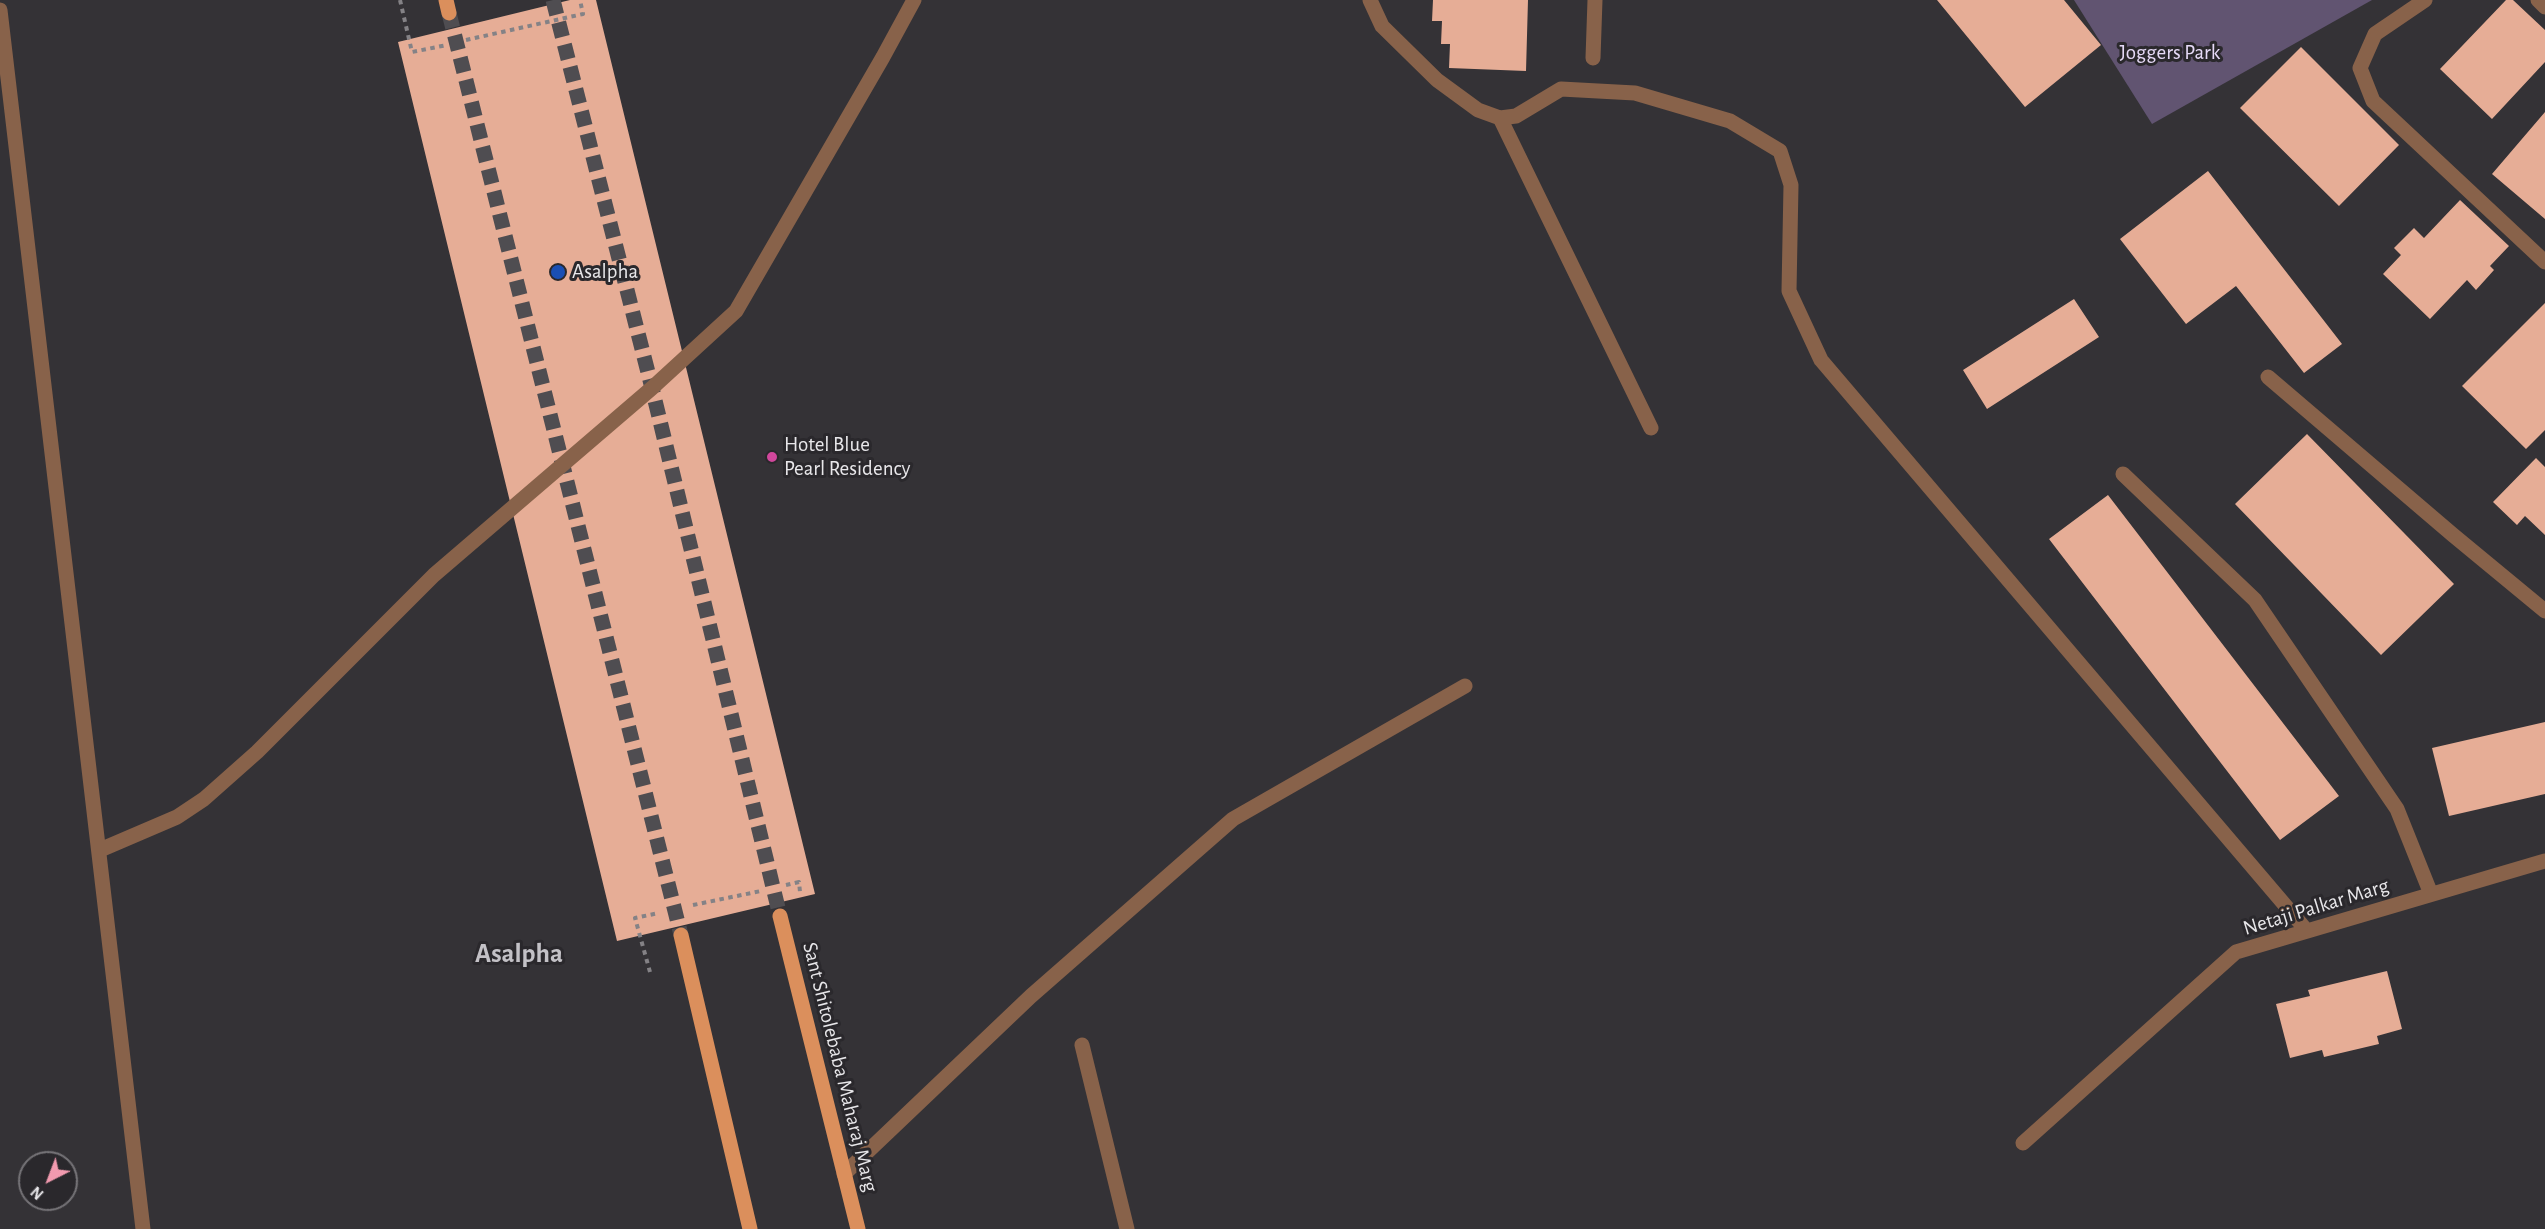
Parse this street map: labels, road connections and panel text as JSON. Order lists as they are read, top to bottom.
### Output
{
  "streets": {
    "main road": ["Sant Shitolebaba Maharaj Marg"],
    "street": ["Netaji Palkar Marg"]
  },
  "districts": ["Asalpha"],
  "parks": ["Joggers Park"],
  "places": ["Asalpha", "Hotel Blue Pearl Residency"],
  "north": "bottom left"
}
